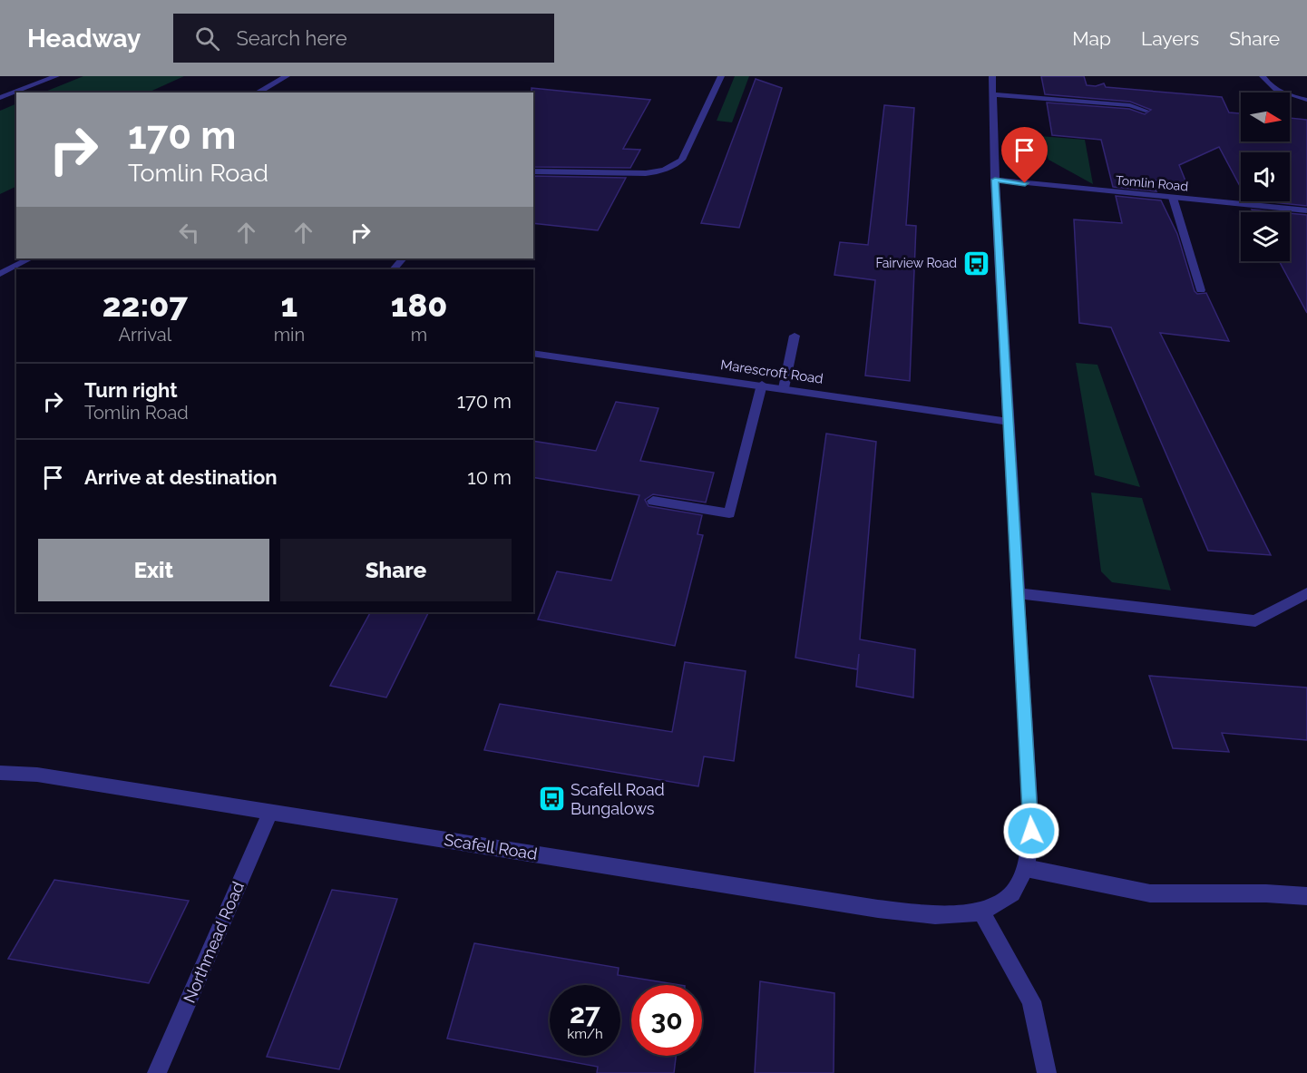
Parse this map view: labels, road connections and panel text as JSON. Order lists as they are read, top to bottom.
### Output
{
  "streets": {
    "street": [
      "Tomlin Road",
      "Marescroft Road",
      "Scafell Road",
      "Northmead Road"
    ]
  },
  "crossings": [
    ["Scafell Road", "Northmead Road"]
  ],
  "places": {
    "bus stop": ["Fairview Road", "Scafell Road Bungalows"]
  },
  "north": "right",
  "page": {
    "header": "Headway",
    "search": "Search here",
    "nav": ["Map", "Layers", "Share"],
    "turn": ["170 m", "Tomlin Road"],
    "eta": [
      "22:07",
      "Arrival",
      "1",
      "min",
      "180",
      "m"
    ],
    "list": [
      {
        "name": "Turn right",
        "note": "Tomlin Road",
        "value": "170 m"
      },
      {
        "name": "Arrive at destination",
        "value": "10 m"
      }
    ],
    "buttons": ["Exit", "Share"],
    "speed": "27 km/h",
    "limit": "30"
  }
}
